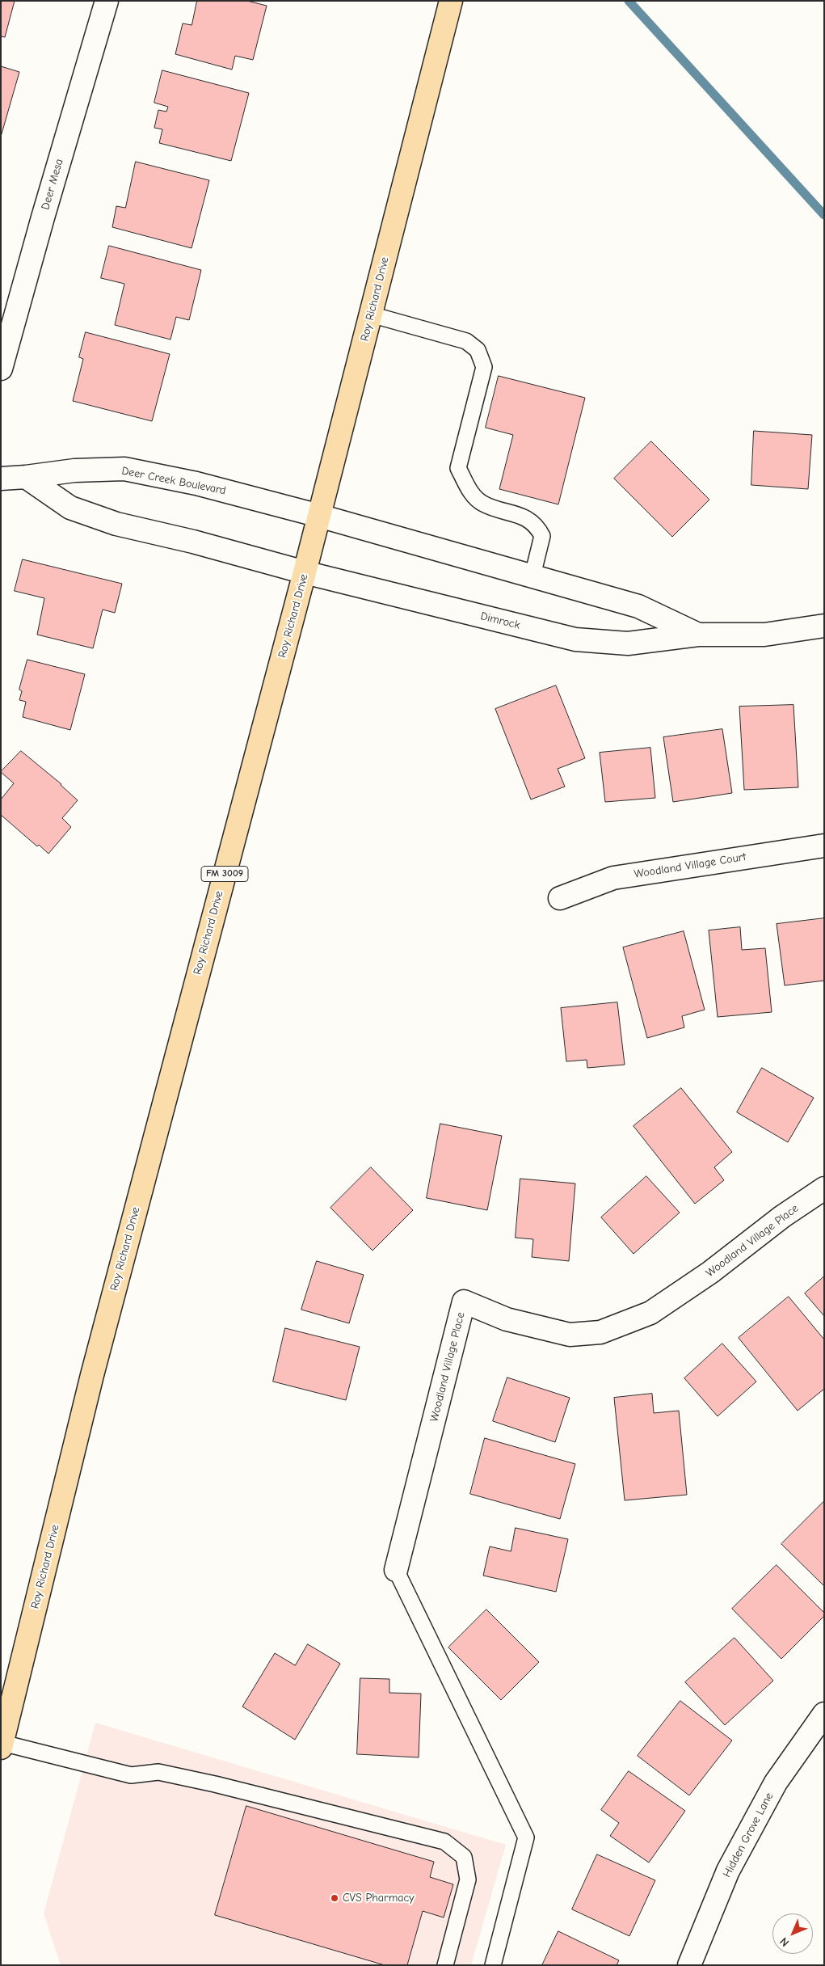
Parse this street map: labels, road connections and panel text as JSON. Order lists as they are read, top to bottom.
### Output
{
  "streets": {
    "main road": ["Roy Richard Drive", "FM 3009"],
    "street": [
      "Deer Mesa",
      "Deer Creek Boulevard",
      "Dimrock",
      "Woodland Village Court",
      "Woodland Village Place",
      "Hidden Grove Lane"
    ]
  },
  "crossings": [
    ["Roy Richard Drive", "Deer Creek Boulevard"],
    ["Roy Richard Drive", "Dimrock"],
    ["Deer Creek Boulevard", "Dimrock"]
  ],
  "places": ["CVS Pharmacy"],
  "north": "bottom left"
}
